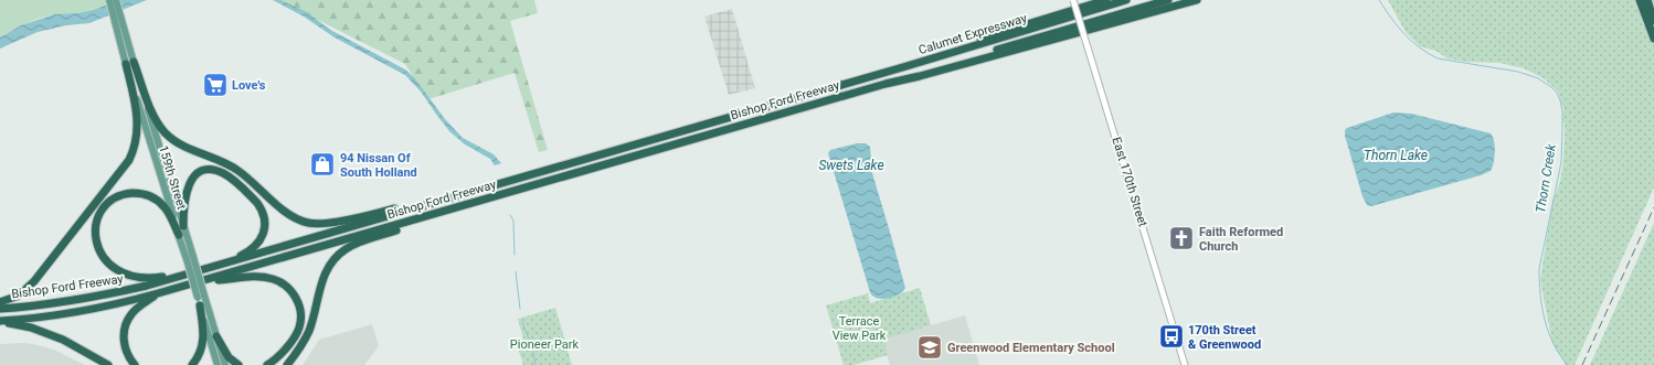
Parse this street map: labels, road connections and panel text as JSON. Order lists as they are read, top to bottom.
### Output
{
  "streets": {
    "highway": ["Calumet Expressway", "Bishop Ford Freeway"],
    "main road": ["159th Street"],
    "street": ["East 170th Street"]
  },
  "crossings": [
    ["Calumet Expressway", "Bishop Ford Freeway"]
  ],
  "water": ["Thorn Lake", "Swets Lake", "Thorn Creek"],
  "parks": ["Terrace View Park", "Pioneer Park"],
  "places": {
    "supermarket": ["Love's"],
    "shop": ["94 Nissan Of South Holland"],
    "church": ["Faith Reformed Church"],
    "bus stop": ["170th Street & Greenwood"],
    "school or university": ["Greenwood Elementary School"]
  }
}
